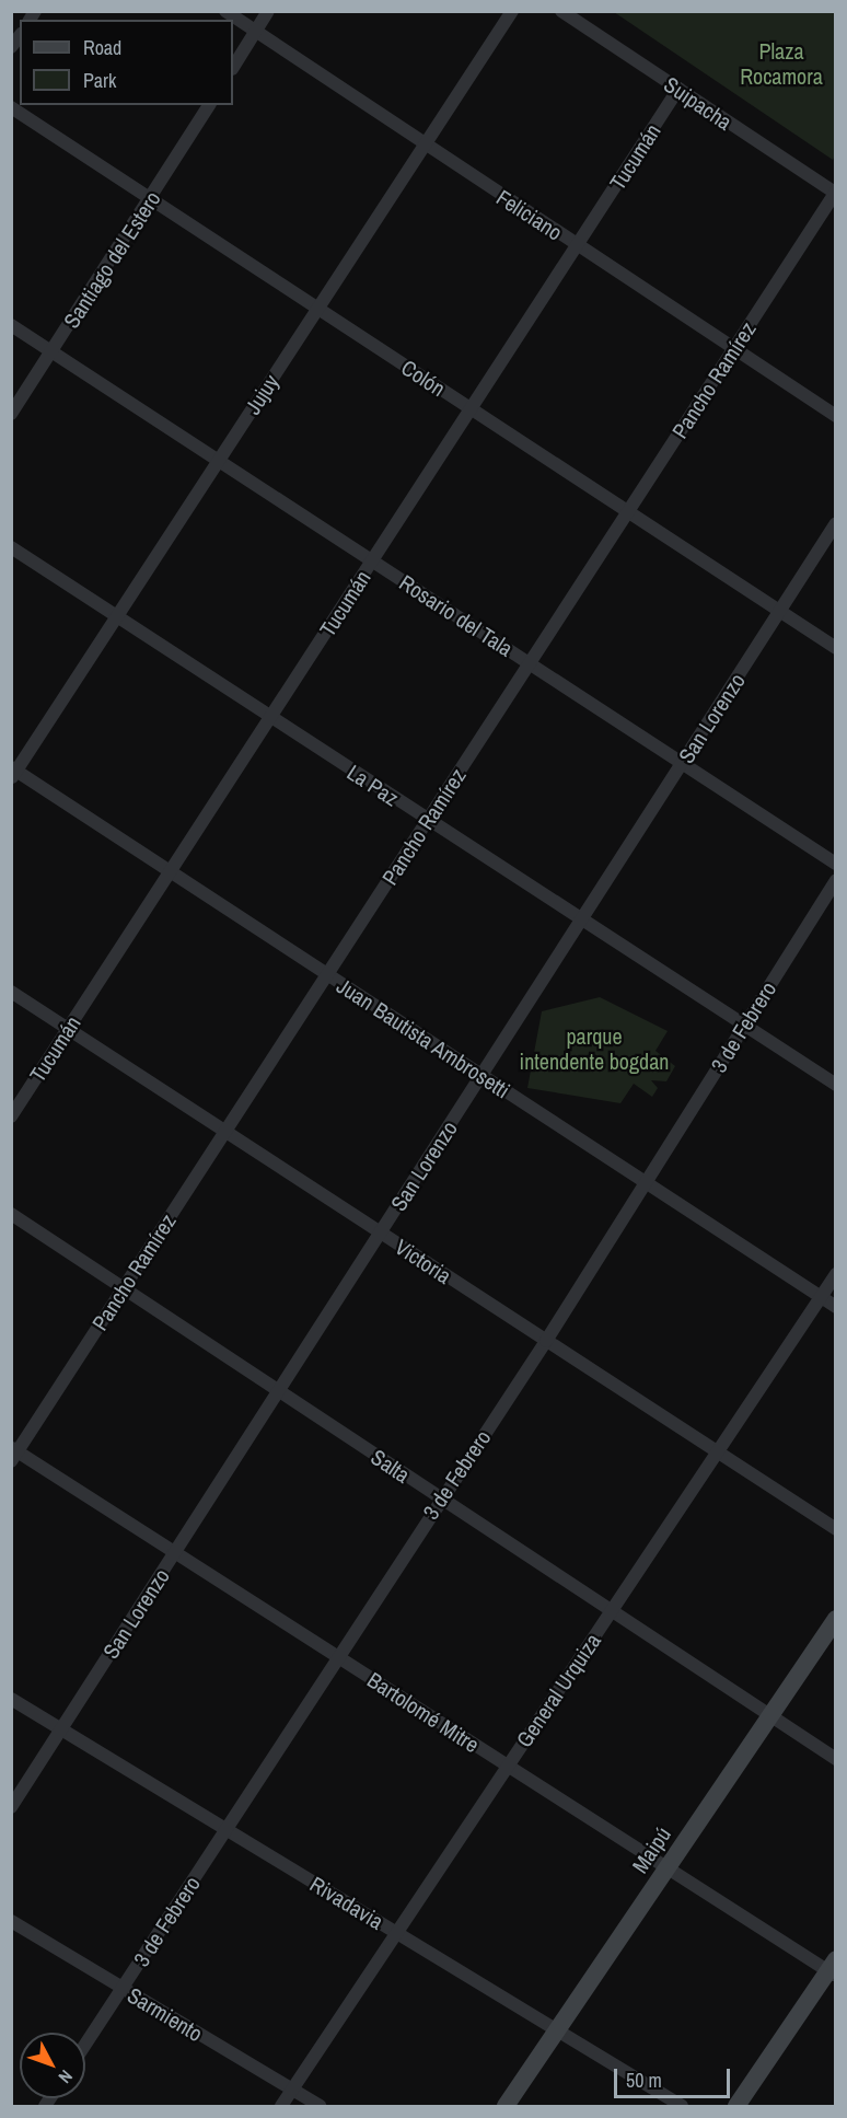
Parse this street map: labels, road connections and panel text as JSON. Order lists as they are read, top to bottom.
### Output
{
  "streets": {
    "street": [
      "Suipacha",
      "Tucumán",
      "Feliciano",
      "Santiago del Estero",
      "Colón",
      "Pancho Ramírez",
      "Jujuy",
      "Rosario del Tala",
      "San Lorenzo",
      "La Paz",
      "3 de Febrero",
      "Juan Bautista Ambrosetti",
      "Victoria",
      "Salta",
      "General Urquiza",
      "Bartolomé Mitre",
      "Maipú",
      "Rivadavia",
      "Sarmiento"
    ]
  },
  "crossings": [
    ["Suipacha", "Tucumán"],
    ["Suipacha", "Pancho Ramírez"],
    ["Tucumán", "Feliciano"],
    ["Tucumán", "Colón"],
    ["Tucumán", "Rosario del Tala"],
    ["Tucumán", "La Paz"],
    ["Tucumán", "Juan Bautista Ambrosetti"],
    ["Tucumán", "Victoria"],
    ["Feliciano", "Pancho Ramírez"],
    ["Feliciano", "Jujuy"],
    ["Santiago del Estero", "Colón"],
    ["Santiago del Estero", "Rosario del Tala"],
    ["Colón", "Pancho Ramírez"],
    ["Colón", "Jujuy"],
    ["Colón", "San Lorenzo"],
    ["Pancho Ramírez", "Rosario del Tala"],
    ["Pancho Ramírez", "La Paz"],
    ["Pancho Ramírez", "Juan Bautista Ambrosetti"],
    ["Pancho Ramírez", "Victoria"],
    ["Pancho Ramírez", "Salta"],
    ["Pancho Ramírez", "Bartolomé Mitre"],
    ["Jujuy", "Rosario del Tala"],
    ["Jujuy", "La Paz"],
    ["Jujuy", "Juan Bautista Ambrosetti"],
    ["Rosario del Tala", "San Lorenzo"],
    ["San Lorenzo", "La Paz"],
    ["San Lorenzo", "Juan Bautista Ambrosetti"],
    ["San Lorenzo", "Victoria"],
    ["San Lorenzo", "Salta"],
    ["San Lorenzo", "Bartolomé Mitre"],
    ["San Lorenzo", "Rivadavia"],
    ["La Paz", "3 de Febrero"],
    ["3 de Febrero", "Juan Bautista Ambrosetti"],
    ["3 de Febrero", "Victoria"],
    ["3 de Febrero", "Salta"],
    ["3 de Febrero", "Bartolomé Mitre"],
    ["3 de Febrero", "Rivadavia"],
    ["3 de Febrero", "Sarmiento"],
    ["Juan Bautista Ambrosetti", "General Urquiza"],
    ["Victoria", "General Urquiza"],
    ["Salta", "General Urquiza"],
    ["Salta", "Maipú"],
    ["General Urquiza", "Bartolomé Mitre"],
    ["General Urquiza", "Rivadavia"],
    ["General Urquiza", "Sarmiento"],
    ["Bartolomé Mitre", "Maipú"],
    ["Maipú", "Rivadavia"]
  ],
  "parks": ["Plaza Rocamora", "parque intendente bogdan"],
  "legend": ["Road", "Park"],
  "scale_bar": "50 m",
  "north": "bottom right"
}
